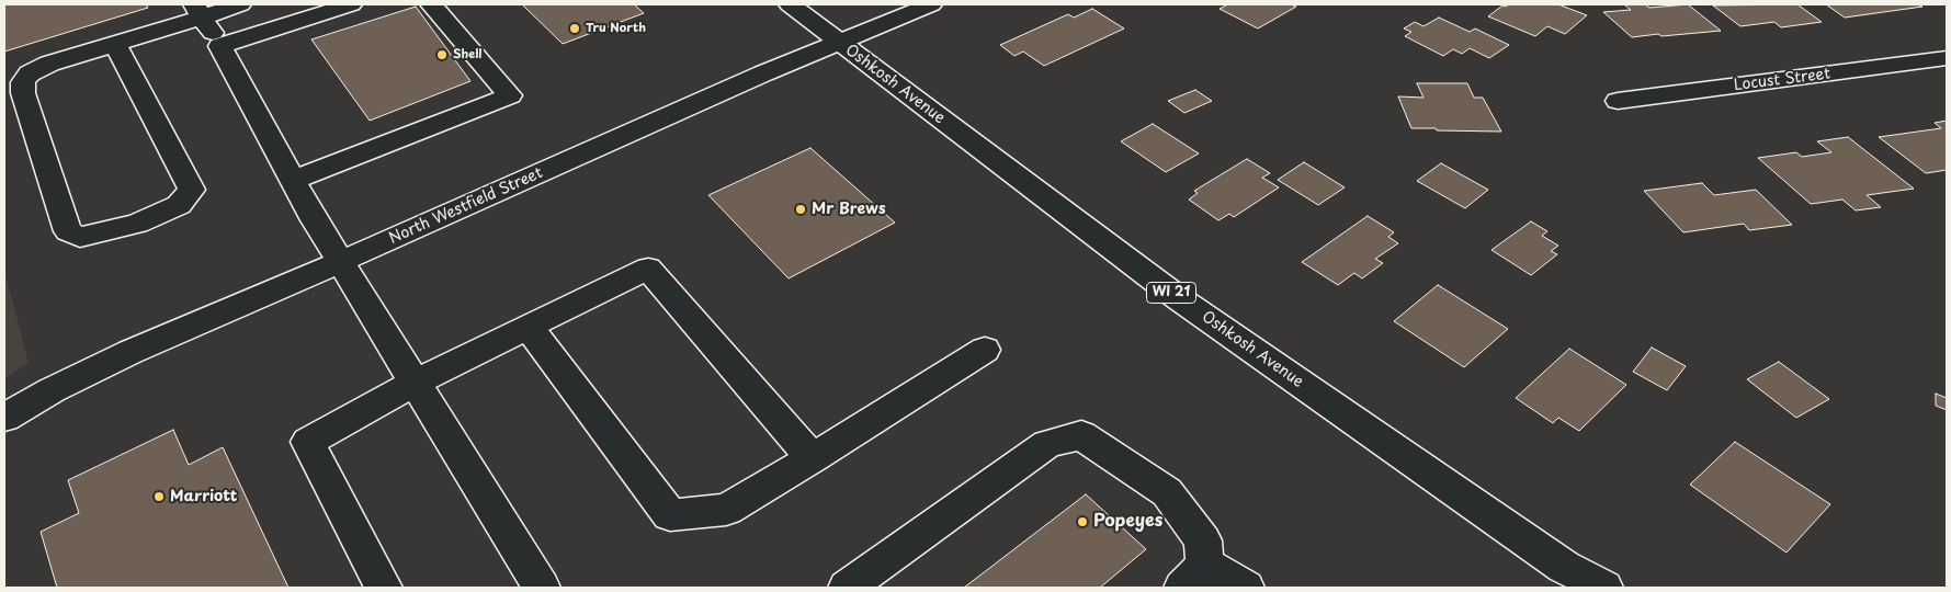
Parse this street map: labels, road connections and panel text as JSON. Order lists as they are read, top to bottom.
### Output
{
  "streets": {
    "street": [
      "Locust Street",
      "Oshkosh Avenue",
      "North Westfield Street",
      "WI 21"
    ]
  },
  "crossings": [
    ["Oshkosh Avenue", "North Westfield Street"]
  ],
  "places": [
    "Tru North",
    "Shell",
    "Mr Brews",
    "Marriott",
    "Popeyes"
  ]
}
